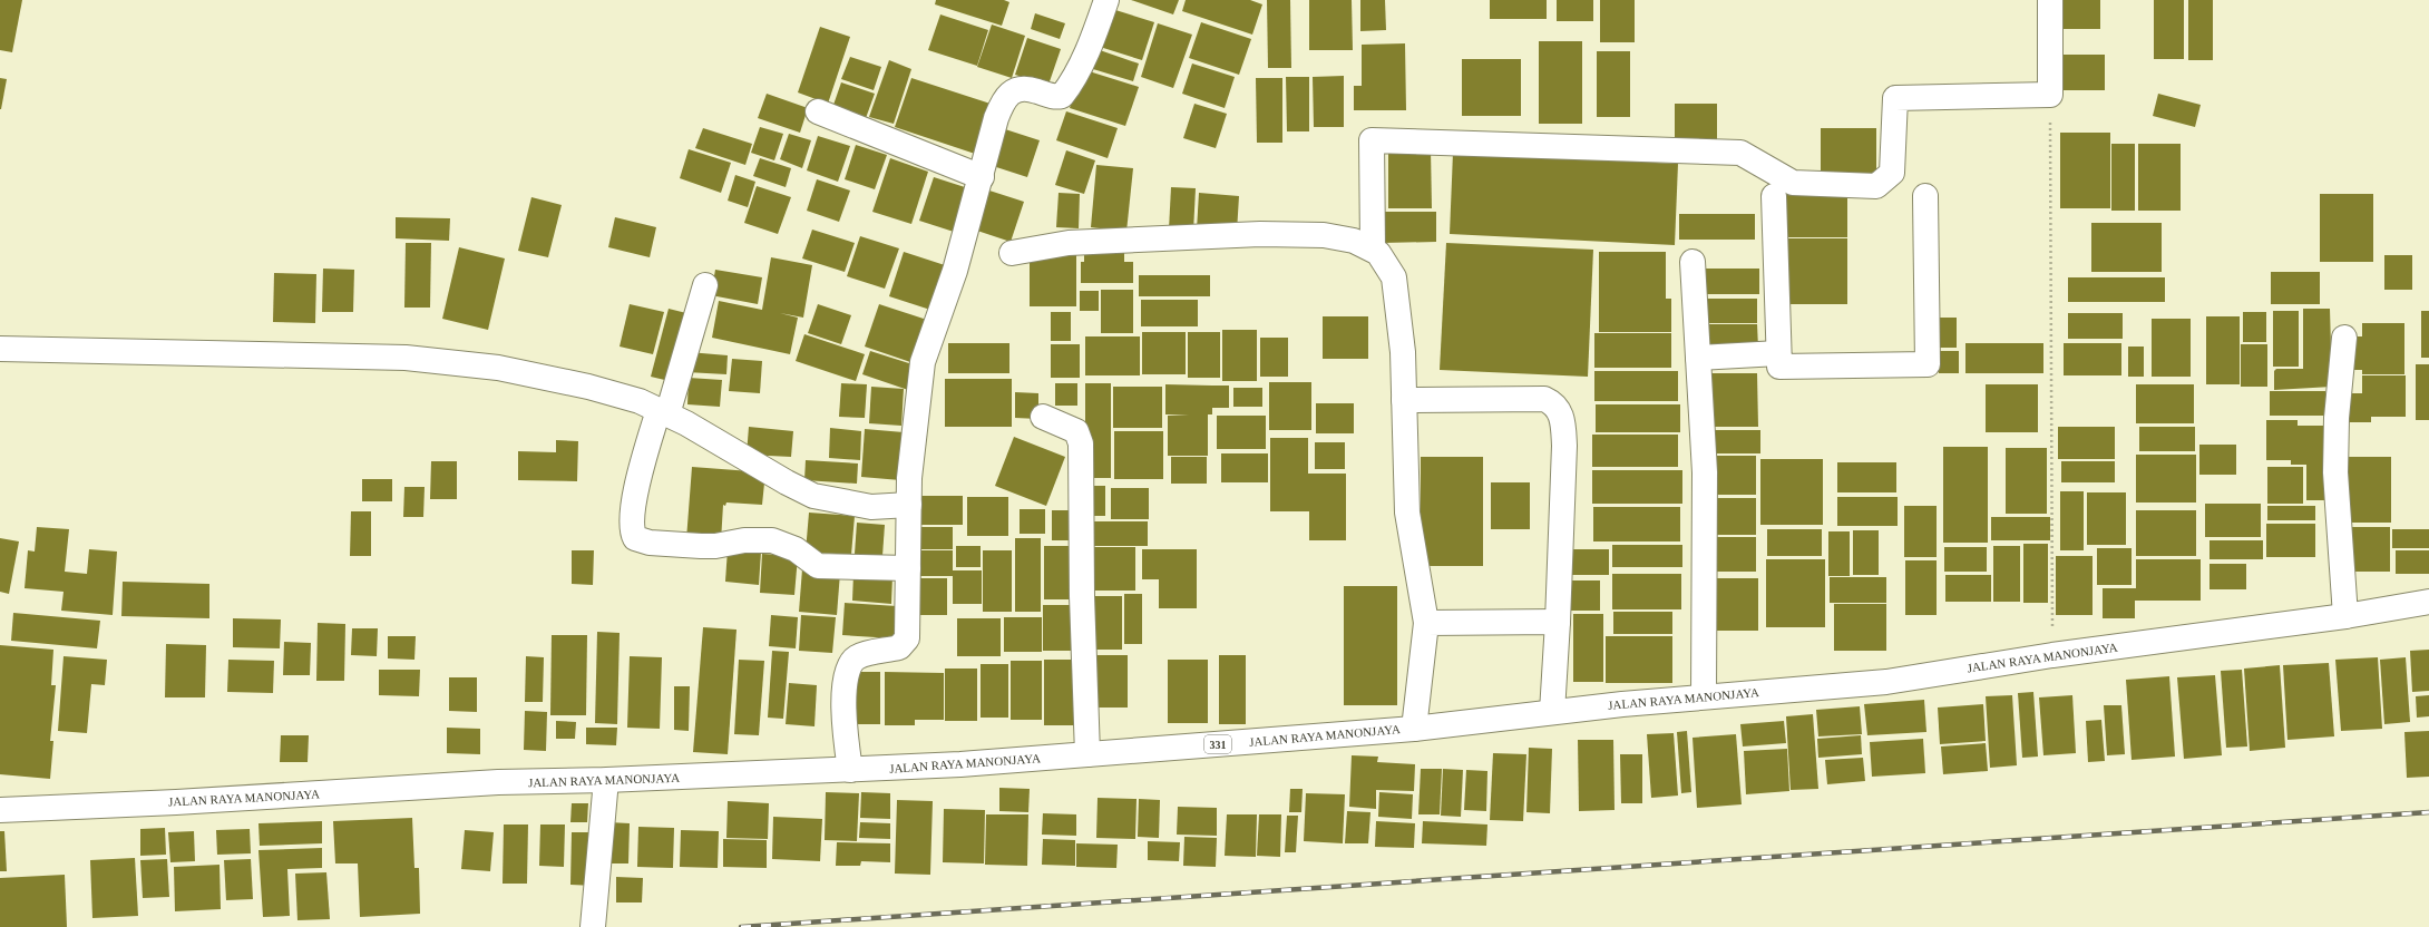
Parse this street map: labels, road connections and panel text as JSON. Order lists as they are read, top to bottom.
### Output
{
  "streets": {
    "street": ["JALAN RAYA MANONJAYA", "331"]
  }
}
